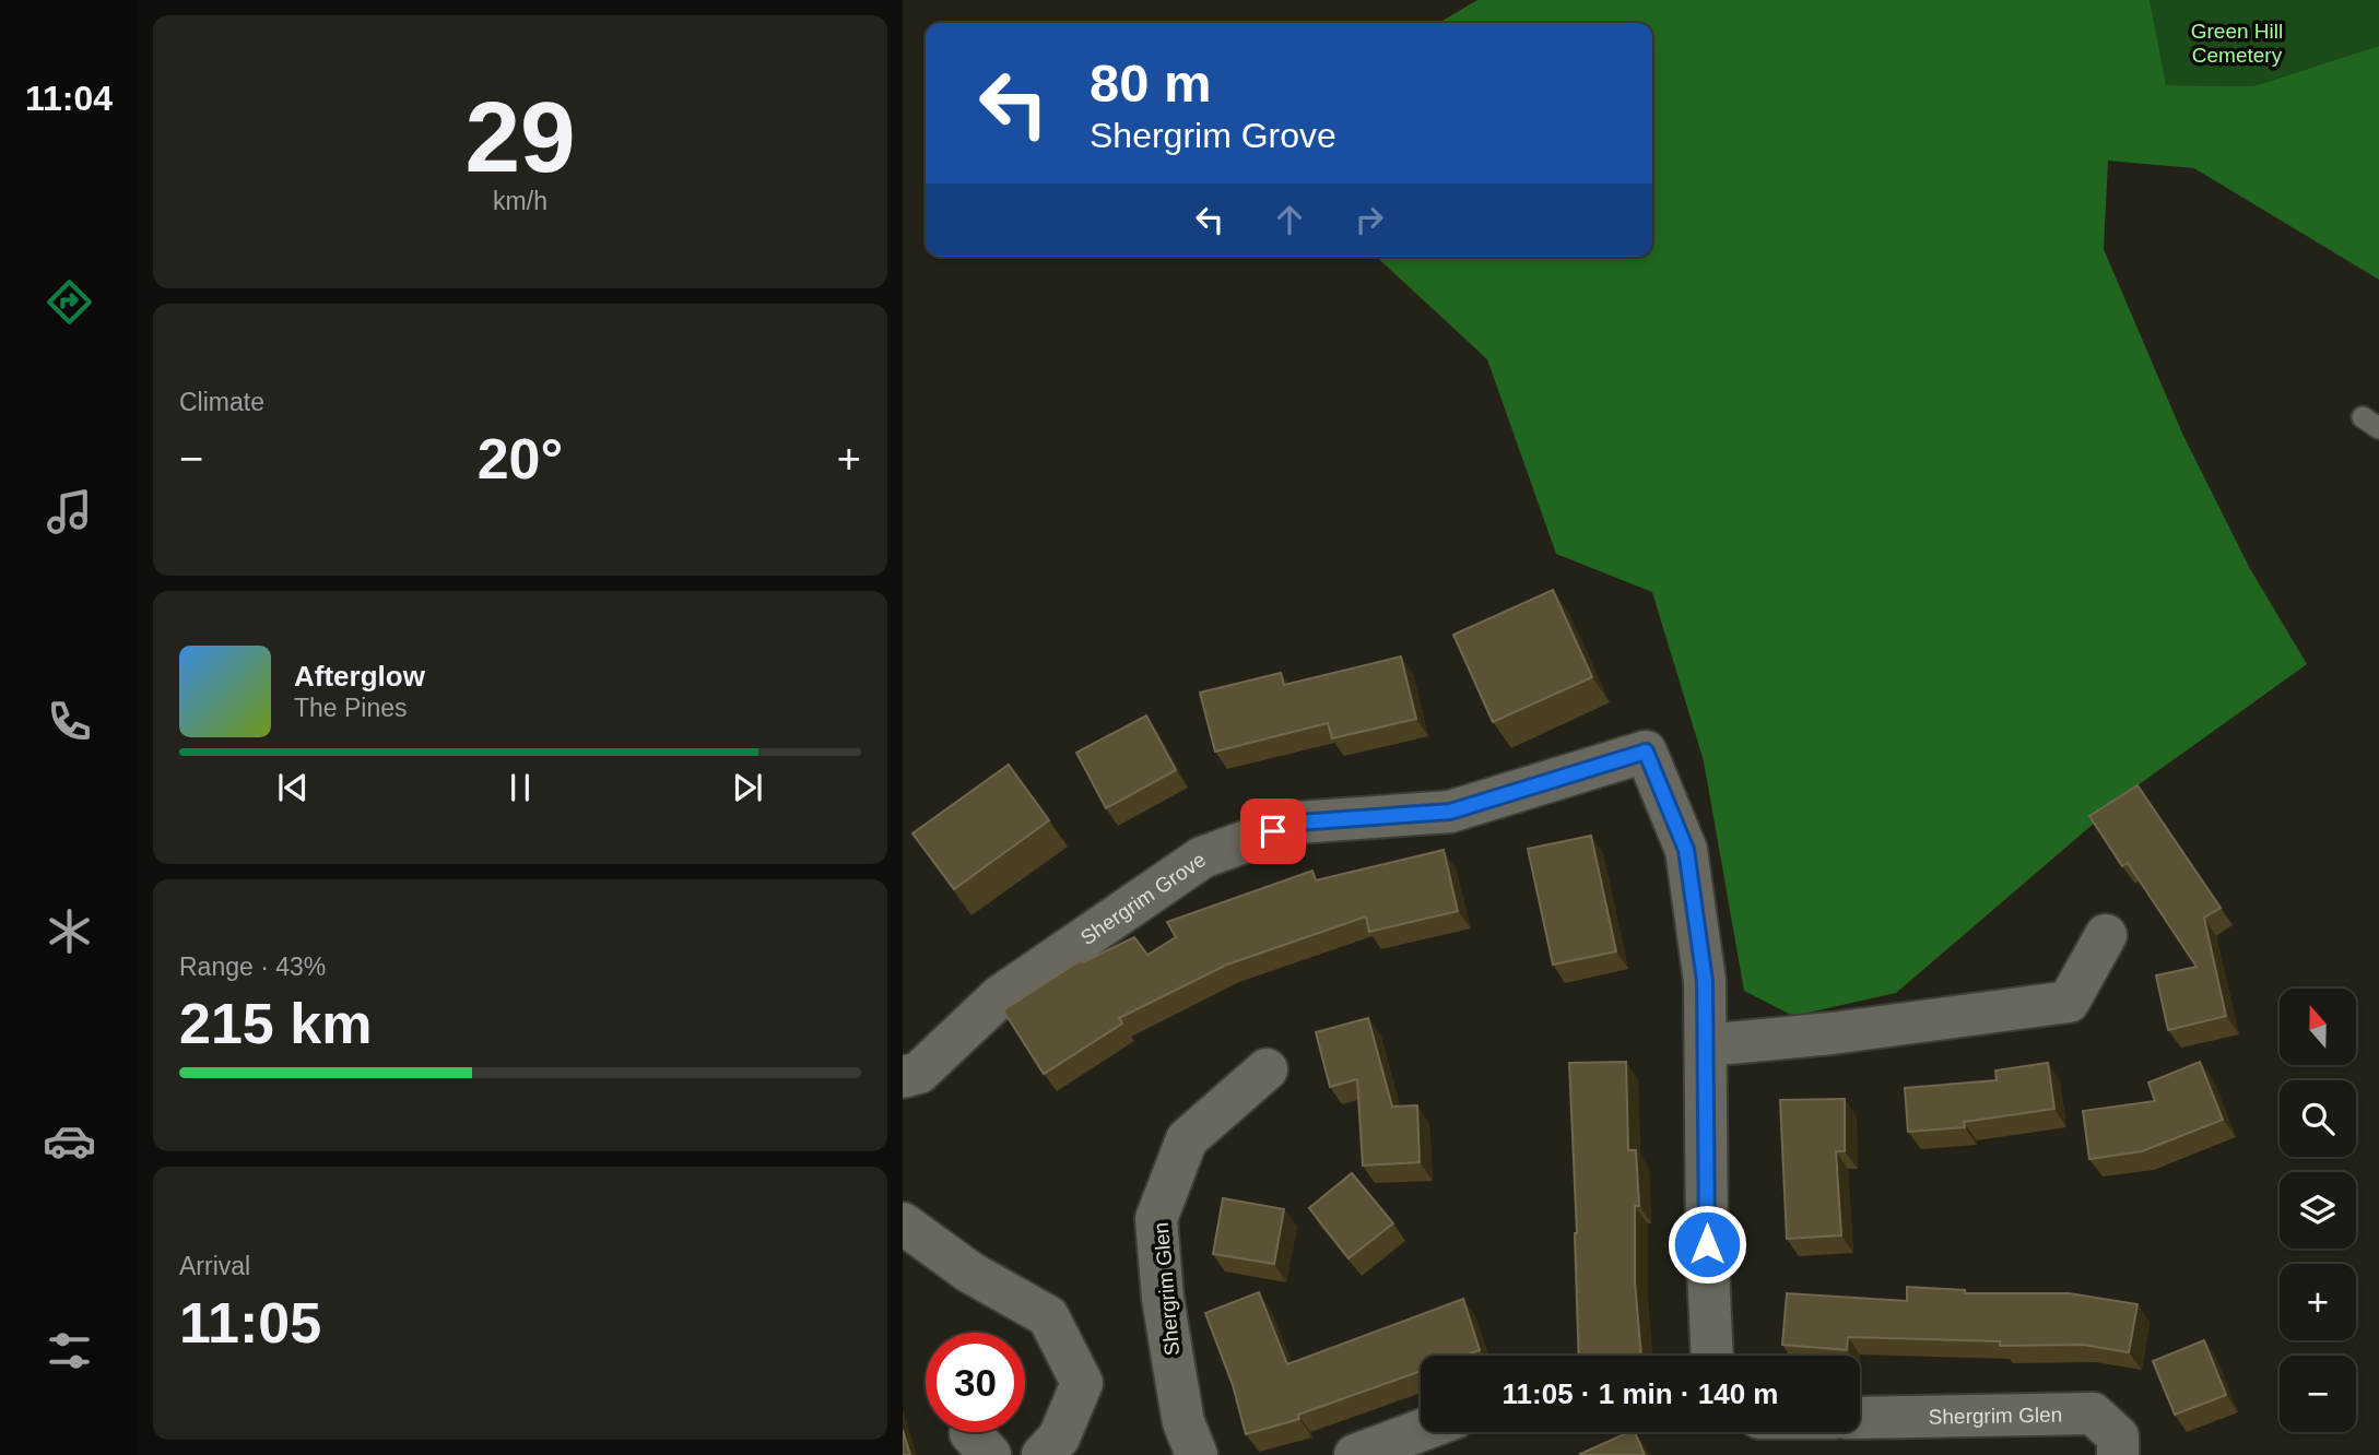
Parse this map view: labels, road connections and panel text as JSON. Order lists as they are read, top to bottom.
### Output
{
  "streets": {
    "street": ["Shergrim Grove", "Shergrim Glen"]
  },
  "parks": ["Green Hill Cemetery"],
  "north": "top",
  "page": {
    "tabs": "11:04",
    "tile": [
      ["29", "km/h"],
      "Climate",
      ["Range · 43%", "215 km"],
      ["Arrival", "11:05"]
    ],
    "turn": ["80 m", "Shergrim Grove"],
    "heat": ["−", "20°", "+"],
    "song": ["Afterglow", "The Pines"],
    "map_buttons": ["+", "−"],
    "limit": "30",
    "trip": "11:05 · 1 min · 140 m"
  }
}
